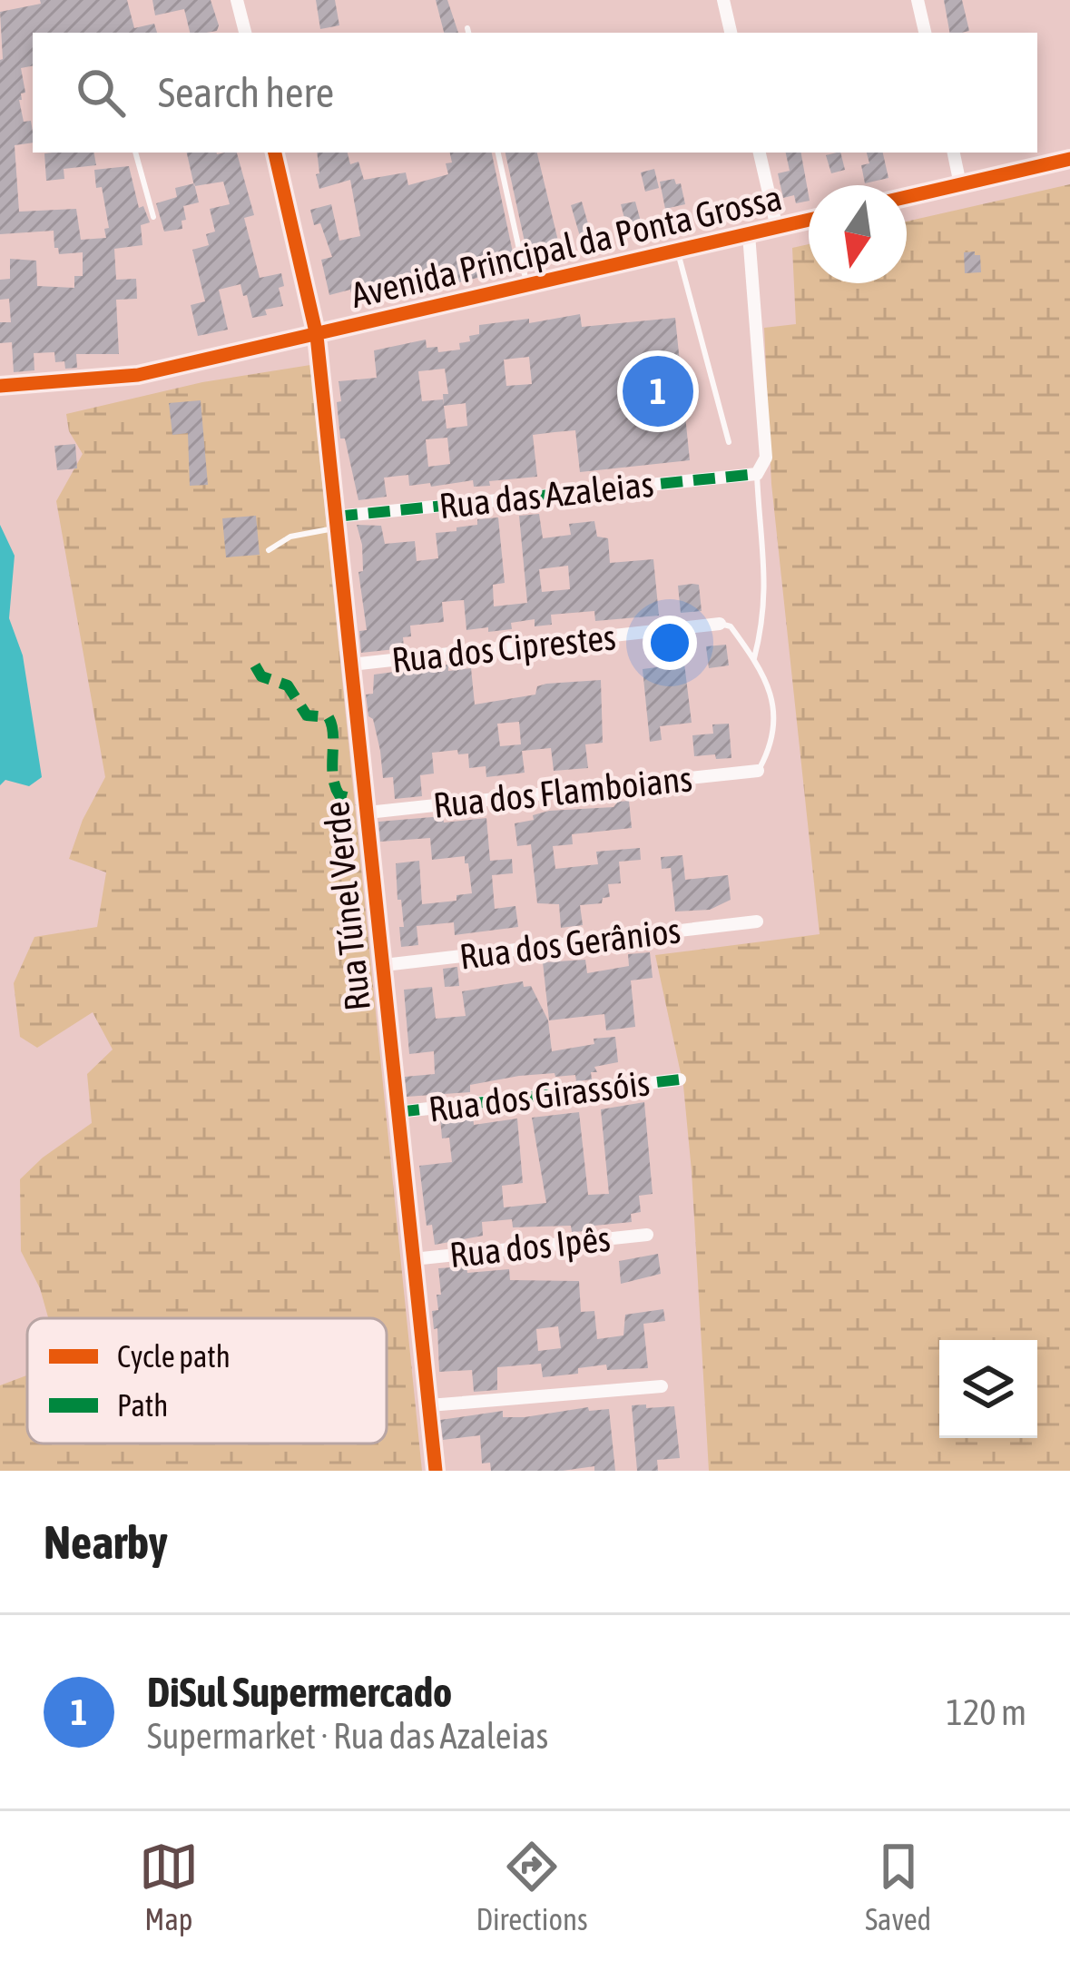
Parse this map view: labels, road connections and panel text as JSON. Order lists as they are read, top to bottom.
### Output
{
  "streets": {
    "main road": ["Avenida Principal da Ponta Grossa"],
    "street": [
      "Rua das Azaleias",
      "Rua dos Ciprestes",
      "Rua dos Flamboians",
      "Rua Túnel Verde",
      "Rua dos Gerânios",
      "Rua dos Girassóis",
      "Rua dos Ipês"
    ]
  },
  "crossings": [
    ["Avenida Principal da Ponta Grossa", "Rua Túnel Verde"],
    ["Rua das Azaleias", "Rua Túnel Verde"],
    ["Rua dos Ciprestes", "Rua Túnel Verde"],
    ["Rua dos Flamboians", "Rua Túnel Verde"],
    ["Rua Túnel Verde", "Rua dos Gerânios"],
    ["Rua Túnel Verde", "Rua dos Girassóis"],
    ["Rua Túnel Verde", "Rua dos Ipês"]
  ],
  "legend": ["Cycle path", "Path"],
  "north": "bottom",
  "page": {
    "search": "Search here",
    "pins": "1",
    "heading": "Nearby",
    "list": [
      {
        "mark": "1",
        "name": "DiSul Supermercado",
        "note": "Supermarket · Rua das Azaleias",
        "value": "120 m"
      }
    ],
    "nav": ["Map", "Directions", "Saved"]
  }
}
